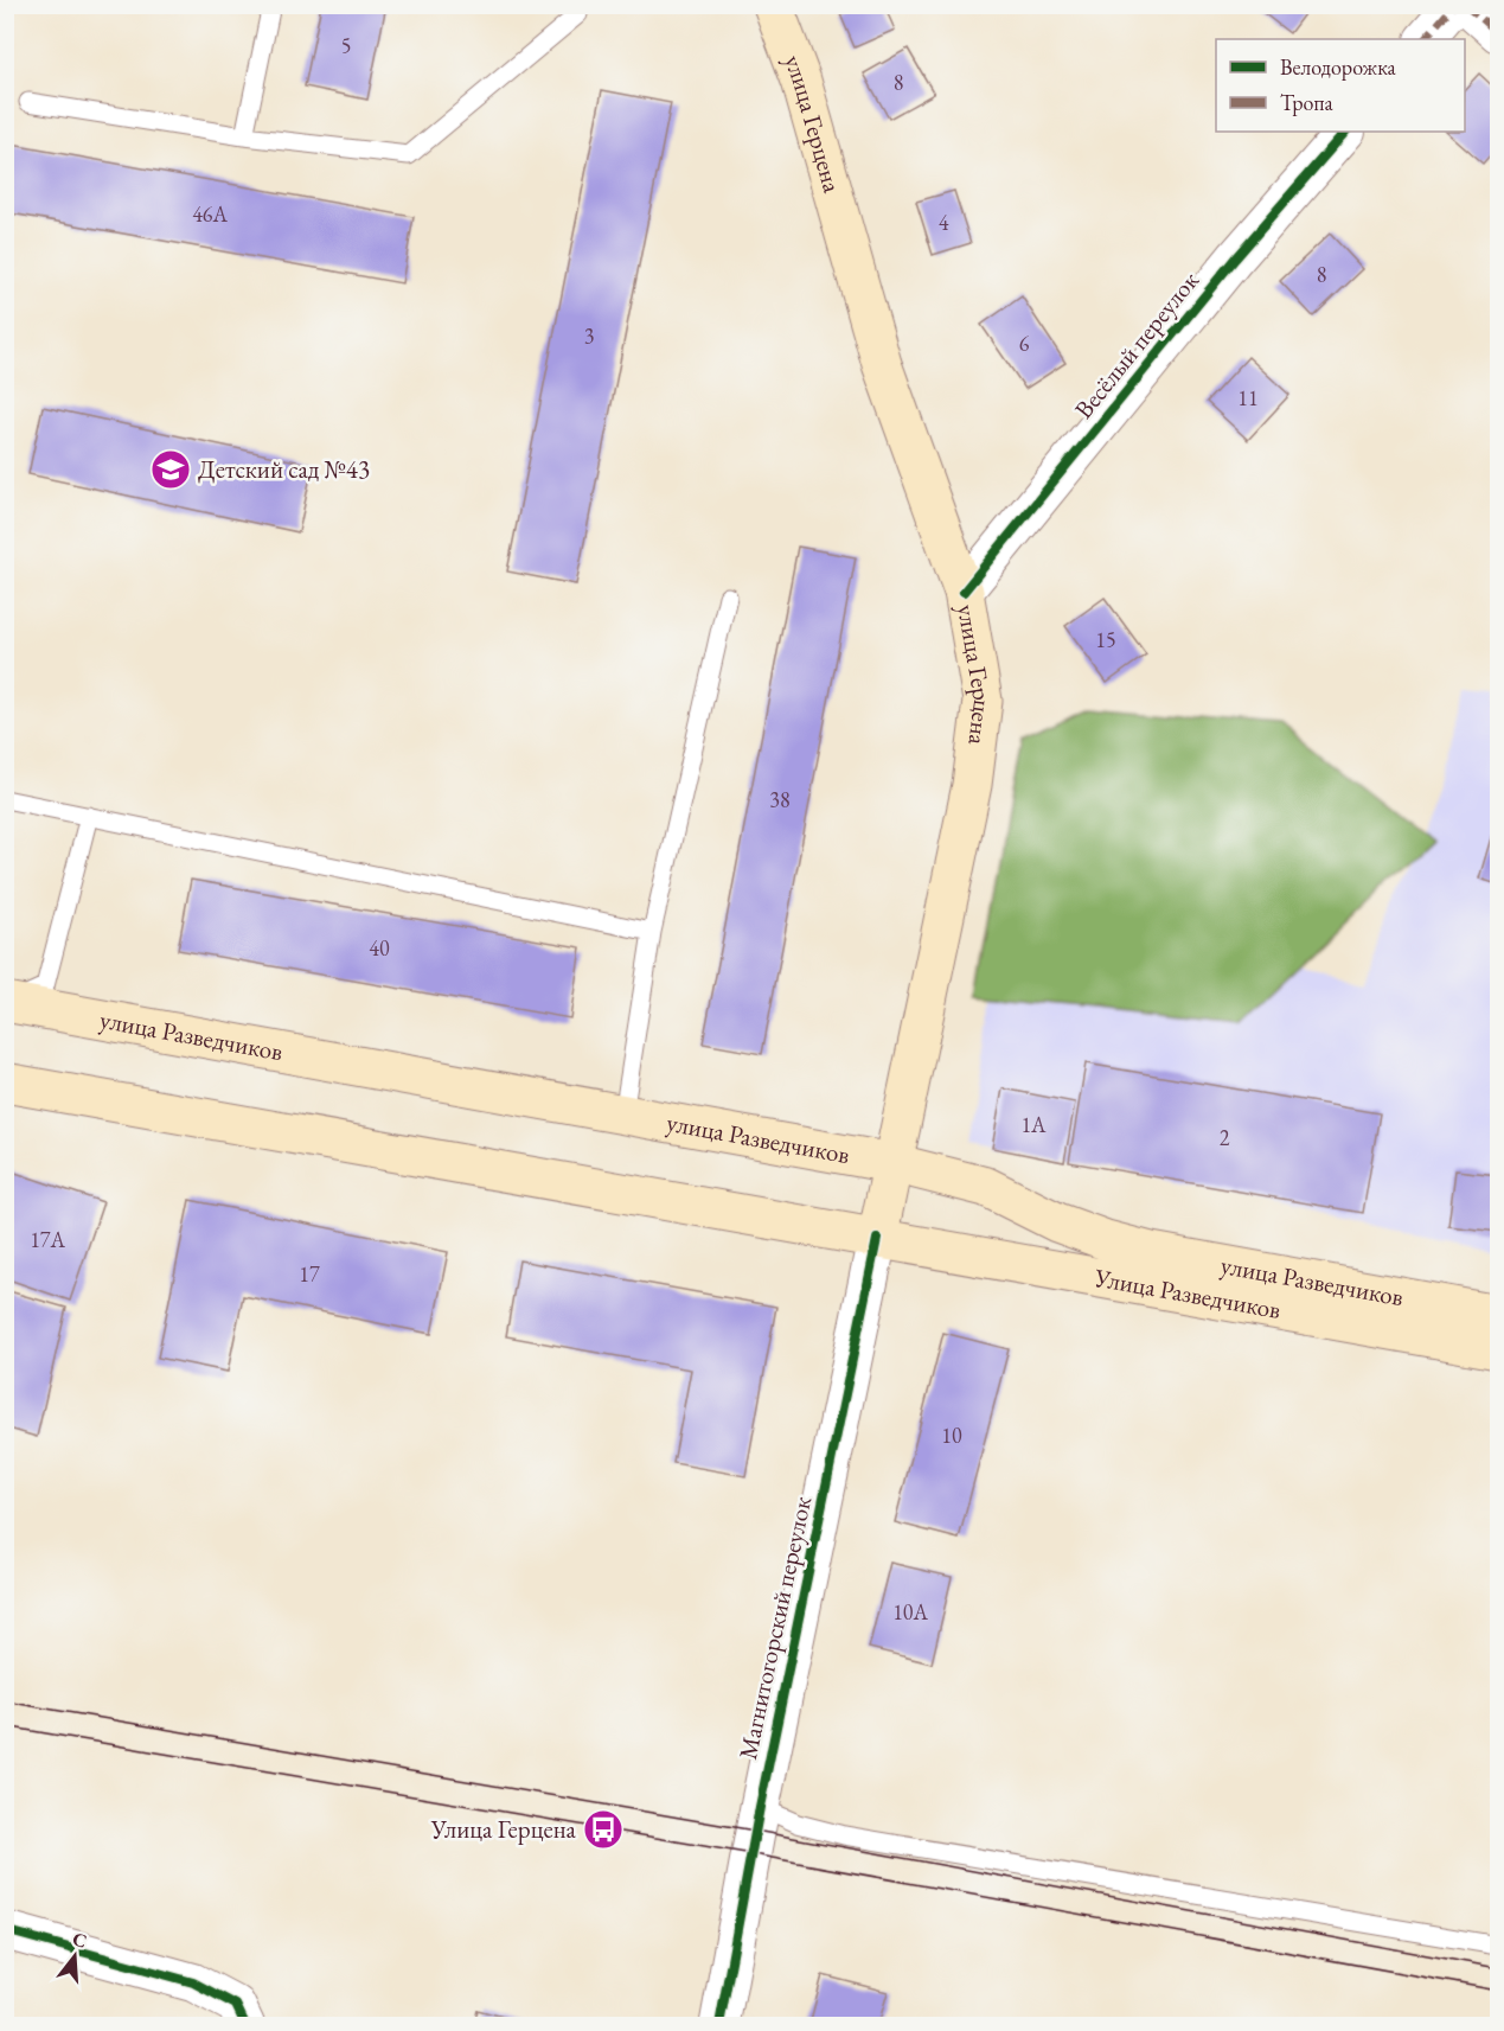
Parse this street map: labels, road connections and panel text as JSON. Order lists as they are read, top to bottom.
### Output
{
  "streets": {
    "main road": ["улица Герцена", "улица Разведчиков", "Улица Разведчиков"],
    "street": ["Весёлый переулок", "Магнитогорский переулок"]
  },
  "crossings": [
    ["улица Герцена", "Весёлый переулок"],
    ["улица Герцена", "улица Разведчиков"],
    ["улица Герцена", "Улица Разведчиков"],
    ["улица Герцена", "Магнитогорский переулок"],
    ["Улица Разведчиков", "Магнитогорский переулок"]
  ],
  "places": {
    "school or university": ["Детский сад №43"],
    "bus stop": ["Улица Герцена"]
  },
  "house_numbers": [
    "5",
    "8",
    "46А",
    "4",
    "8",
    "3",
    "6",
    "11",
    "15",
    "38",
    "40",
    "1А",
    "2",
    "17А",
    "17",
    "10",
    "10А"
  ],
  "legend": ["Велодорожка", "Тропа"],
  "north": "top"
}
